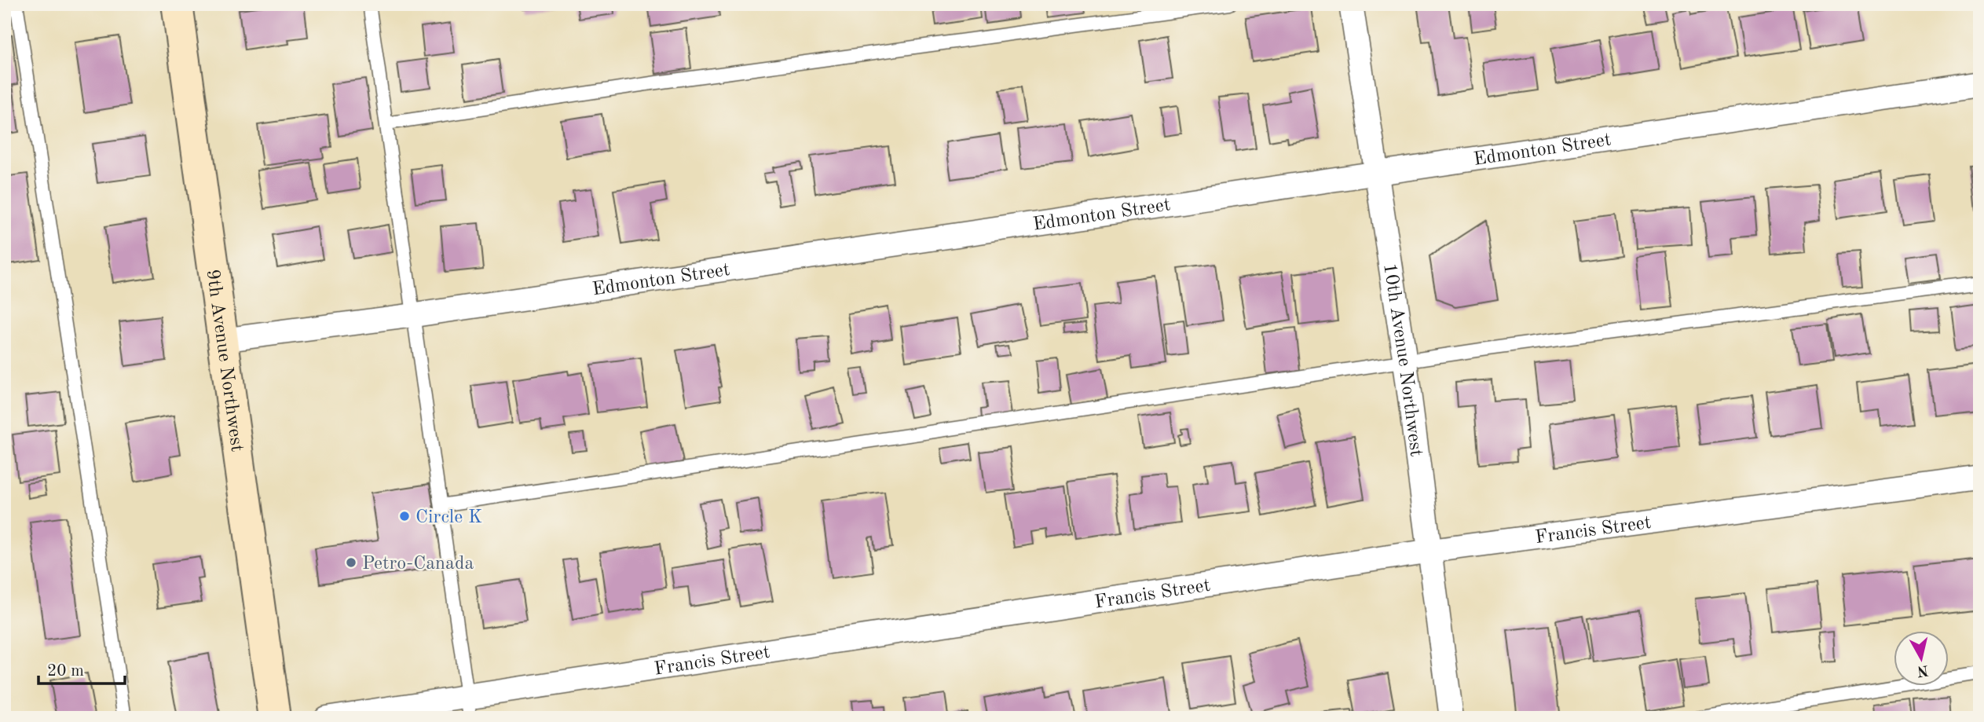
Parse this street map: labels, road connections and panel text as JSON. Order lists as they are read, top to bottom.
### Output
{
  "streets": {
    "main road": ["9th Avenue Northwest"],
    "street": ["Edmonton Street", "10th Avenue Northwest", "Francis Street"]
  },
  "crossings": [
    ["Edmonton Street", "10th Avenue Northwest"],
    ["Edmonton Street", "9th Avenue Northwest"],
    ["10th Avenue Northwest", "Francis Street"]
  ],
  "places": ["Circle K", "Petro-Canada"],
  "scale_bar": "20 m",
  "north": "bottom"
}
